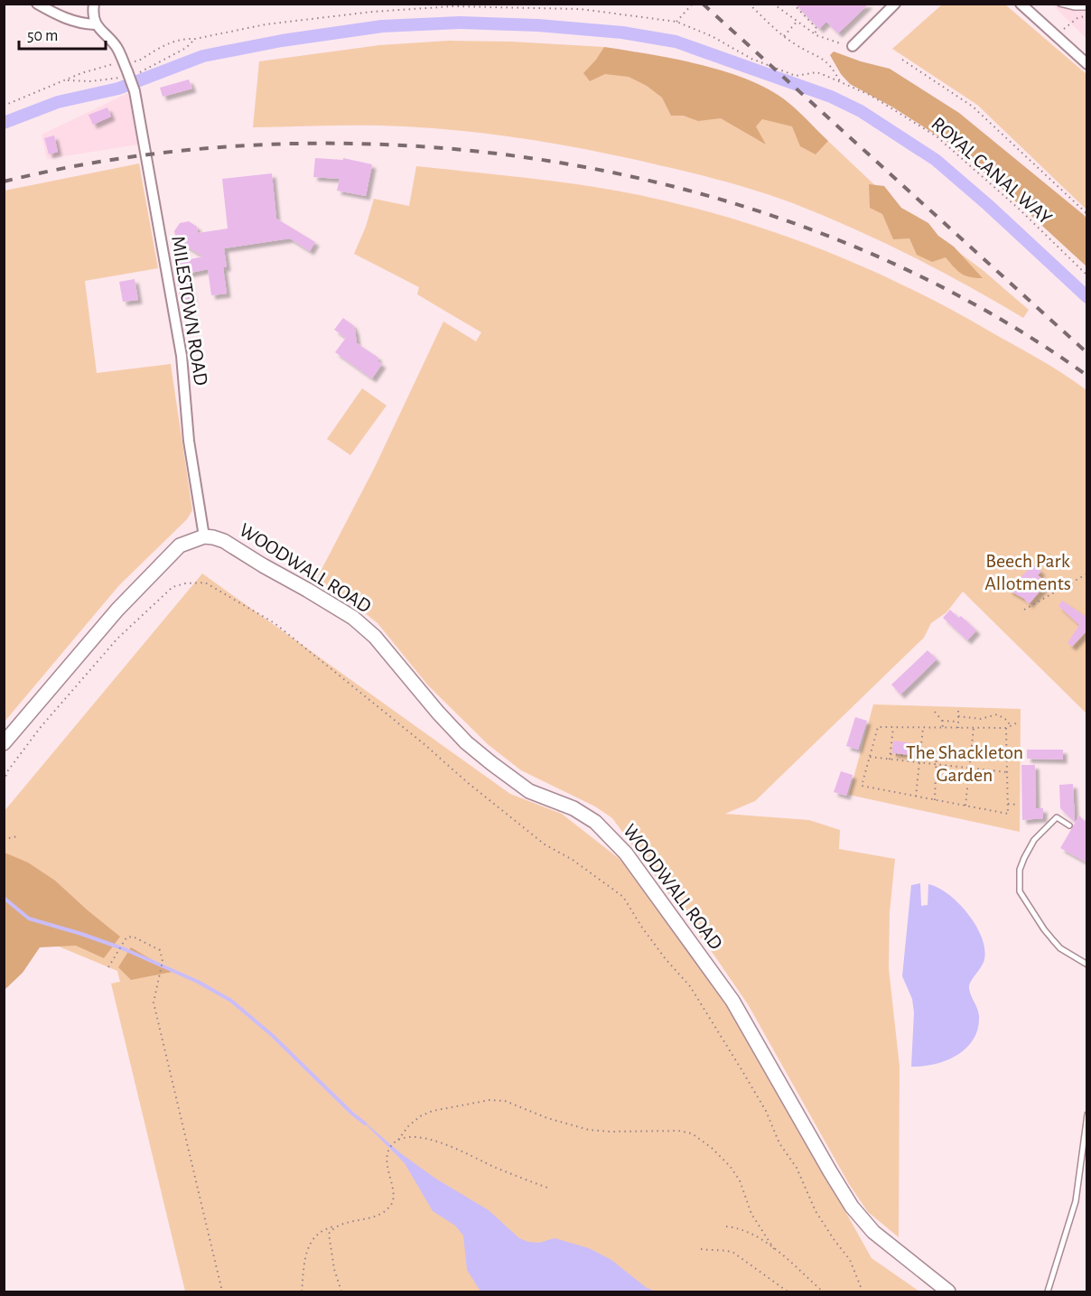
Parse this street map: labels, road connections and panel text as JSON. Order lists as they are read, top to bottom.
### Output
{
  "streets": {
    "main road": ["WOODWALL ROAD"],
    "street": ["MILESTOWN ROAD"],
    "path": ["ROYAL CANAL WAY"]
  },
  "crossings": [
    ["ROYAL CANAL WAY", "MILESTOWN ROAD"],
    ["MILESTOWN ROAD", "WOODWALL ROAD"]
  ],
  "parks": ["Beech Park Allotments", "The Shackleton Garden"],
  "scale_bar": "50 m"
}
